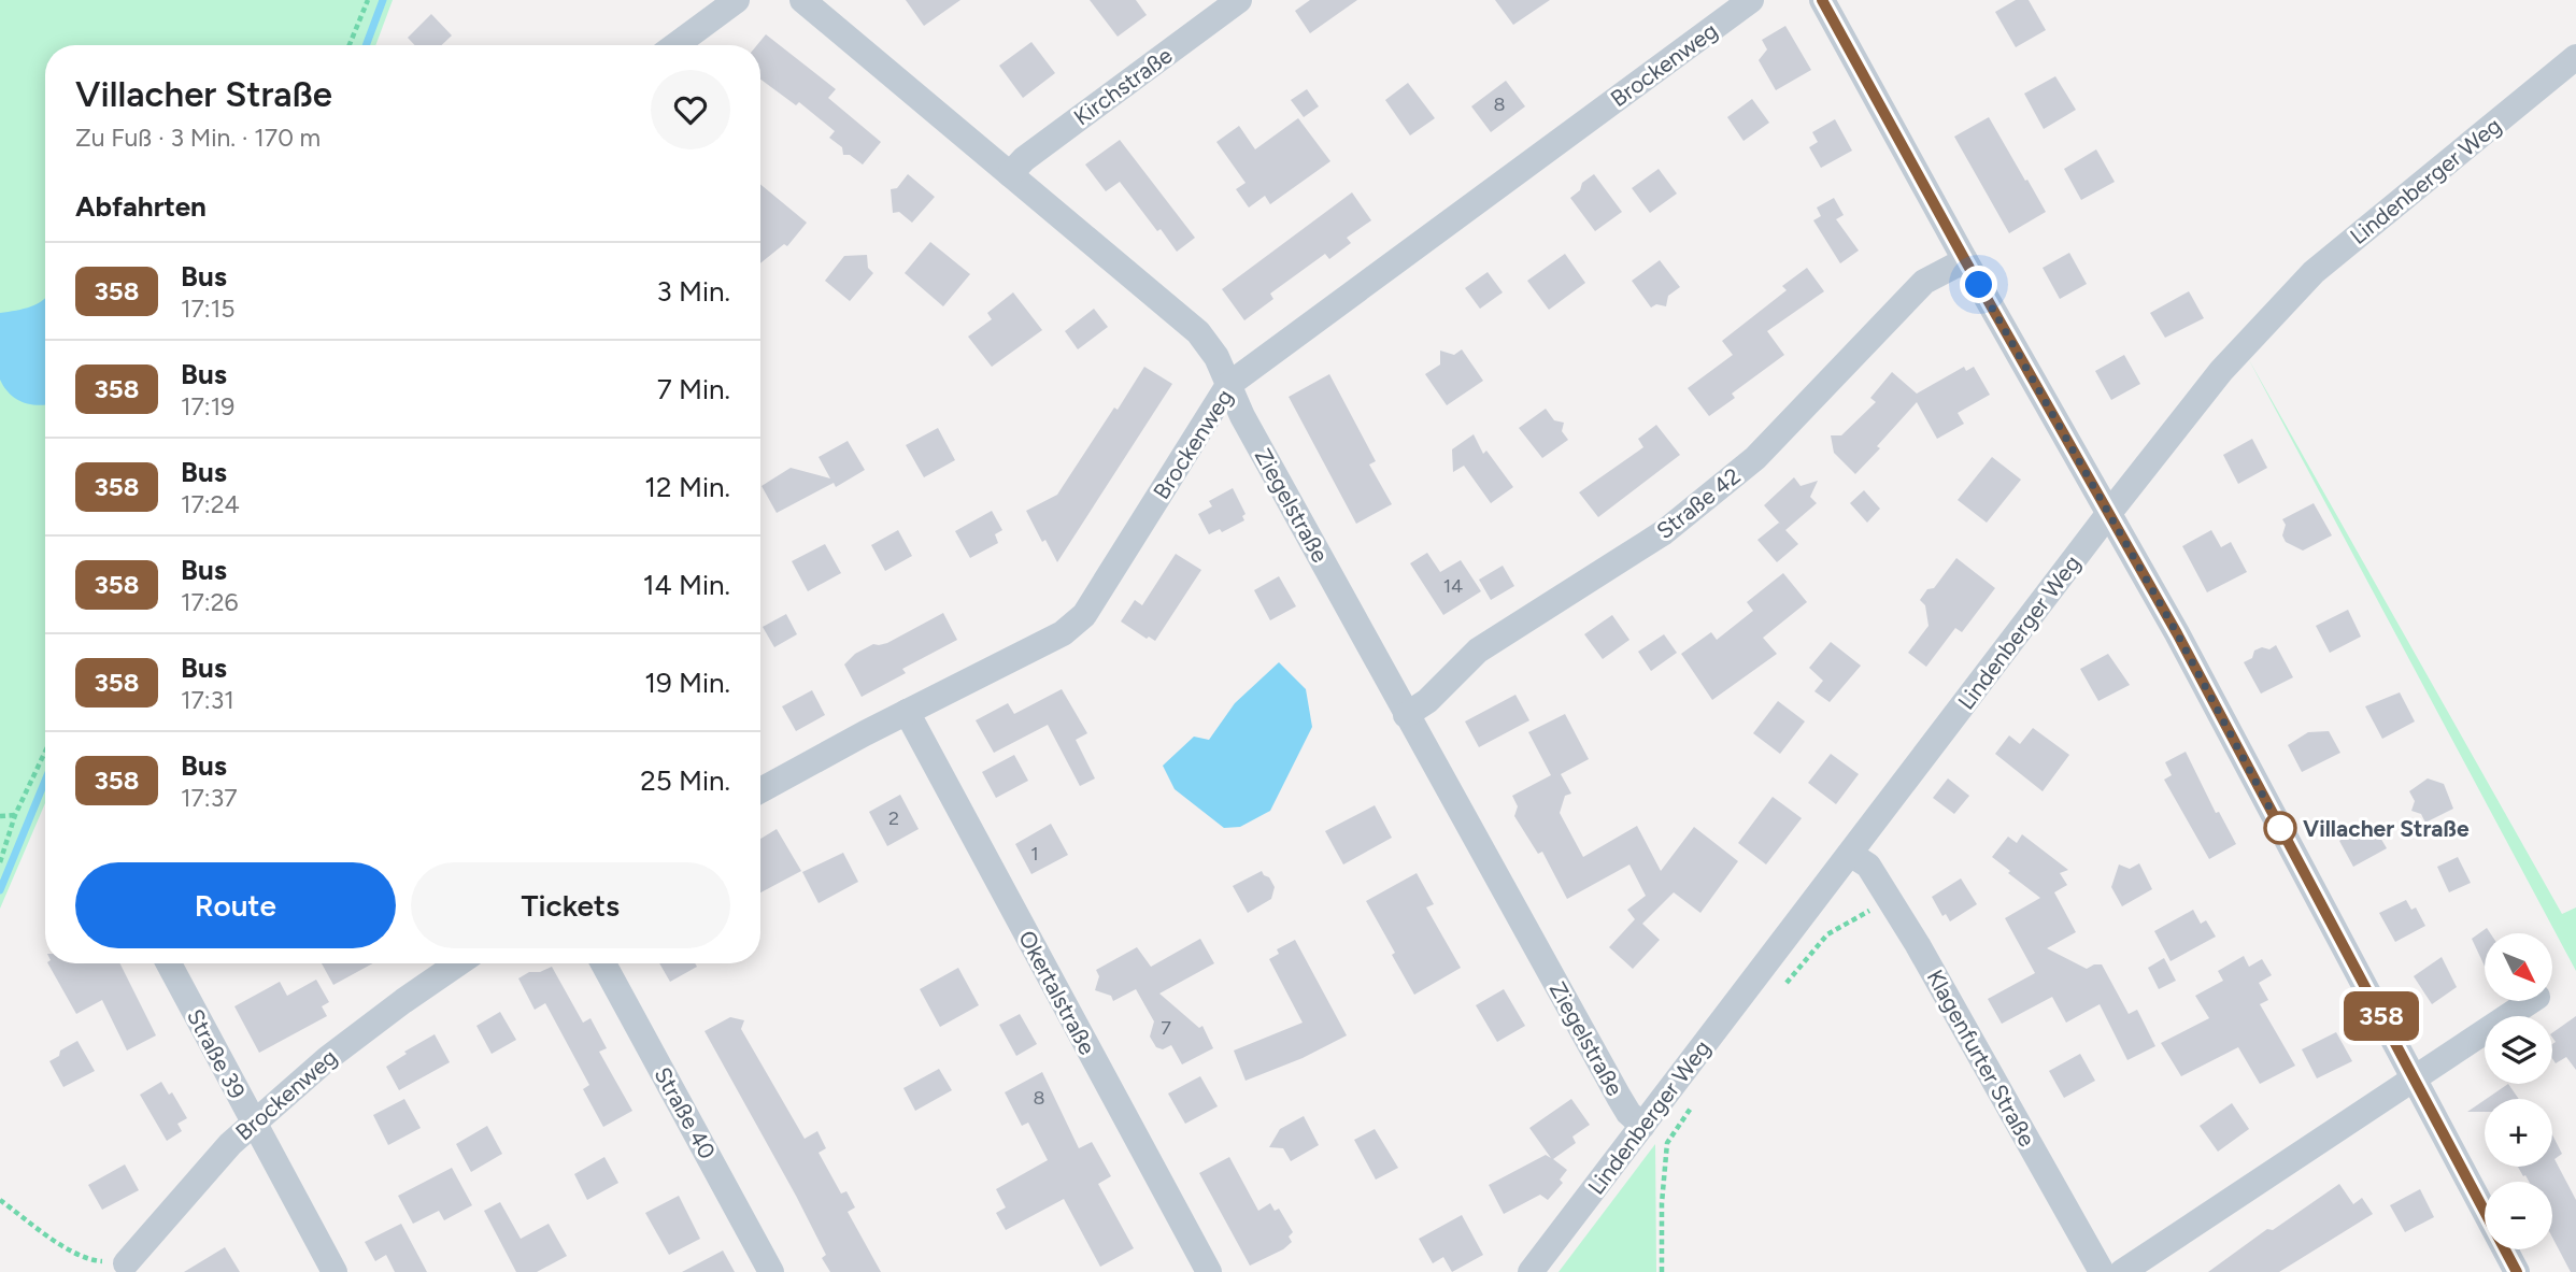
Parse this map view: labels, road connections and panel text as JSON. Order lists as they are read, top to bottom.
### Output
{
  "streets": {
    "street": [
      "Brockenweg",
      "Kirchstraße",
      "Lindenberger Weg",
      "Straße 42",
      "Ziegelstraße",
      "Okertalstraße",
      "Straße 39",
      "Klagenfurter Straße",
      "Straße 40"
    ]
  },
  "crossings": [
    ["Brockenweg", "Ziegelstraße"],
    ["Brockenweg", "Okertalstraße"],
    ["Brockenweg", "Straße 39"],
    ["Kirchstraße", "Ziegelstraße"],
    ["Lindenberger Weg", "Ziegelstraße"],
    ["Lindenberger Weg", "Klagenfurter Straße"],
    ["Straße 42", "Ziegelstraße"]
  ],
  "places": ["Villacher Straße"],
  "lines": ["bus line 358"],
  "house_numbers": [
    "8",
    "14",
    "2",
    "1",
    "7",
    "8"
  ],
  "north": "bottom right",
  "page": {
    "on_map": "358",
    "heading": [
      ["Villacher Straße", "Zu Fuß · 3 Min. · 170 m"],
      "Abfahrten"
    ],
    "list": [
      {
        "mark": "358",
        "name": "Bus",
        "note": "17:15",
        "value": "3 Min."
      },
      {
        "mark": "358",
        "name": "Bus",
        "note": "17:19",
        "value": "7 Min."
      },
      {
        "mark": "358",
        "name": "Bus",
        "note": "17:24",
        "value": "12 Min."
      },
      {
        "mark": "358",
        "name": "Bus",
        "note": "17:26",
        "value": "14 Min."
      },
      {
        "mark": "358",
        "name": "Bus",
        "note": "17:31",
        "value": "19 Min."
      },
      {
        "mark": "358",
        "name": "Bus",
        "note": "17:37",
        "value": "25 Min."
      }
    ],
    "buttons": ["Route", "Tickets"],
    "map_buttons": ["+", "−"]
  }
}
